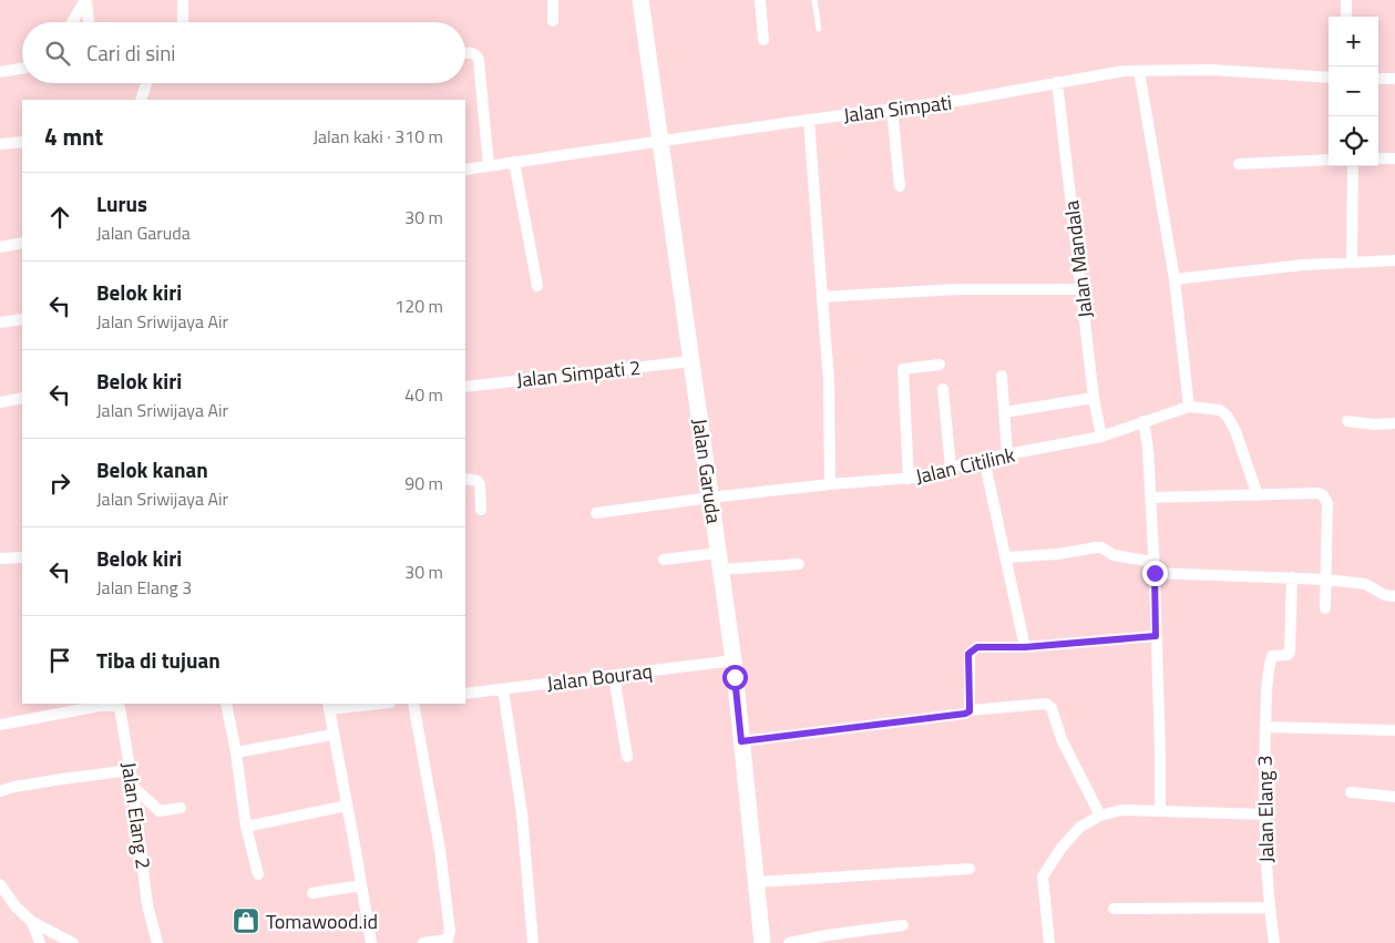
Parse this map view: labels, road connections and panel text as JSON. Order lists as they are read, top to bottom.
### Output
{
  "streets": {
    "street": [
      "Jalan Simpati",
      "Jalan Mandala",
      "Jalan Simpati 2",
      "Jalan Citilink",
      "Jalan Garuda",
      "Jalan Bouraq",
      "Jalan Elang 3",
      "Jalan Elang 2"
    ]
  },
  "crossings": [
    ["Jalan Simpati", "Jalan Mandala"],
    ["Jalan Simpati", "Jalan Garuda"],
    ["Jalan Mandala", "Jalan Citilink"],
    ["Jalan Simpati 2", "Jalan Garuda"],
    ["Jalan Citilink", "Jalan Garuda"],
    ["Jalan Garuda", "Jalan Bouraq"]
  ],
  "places": {
    "shop": ["Tomawood.id"]
  },
  "page": {
    "map_buttons": ["+", "−"],
    "search": "Cari di sini",
    "heading": ["4 mnt", "Jalan kaki · 310 m"],
    "list": [
      ["Lurus", "Jalan Garuda", "30 m"],
      ["Belok kiri", "Jalan Sriwijaya Air", "120 m"],
      ["Belok kiri", "Jalan Sriwijaya Air", "40 m"],
      ["Belok kanan", "Jalan Sriwijaya Air", "90 m"],
      ["Belok kiri", "Jalan Elang 3", "30 m"],
      "Tiba di tujuan"
    ]
  }
}
